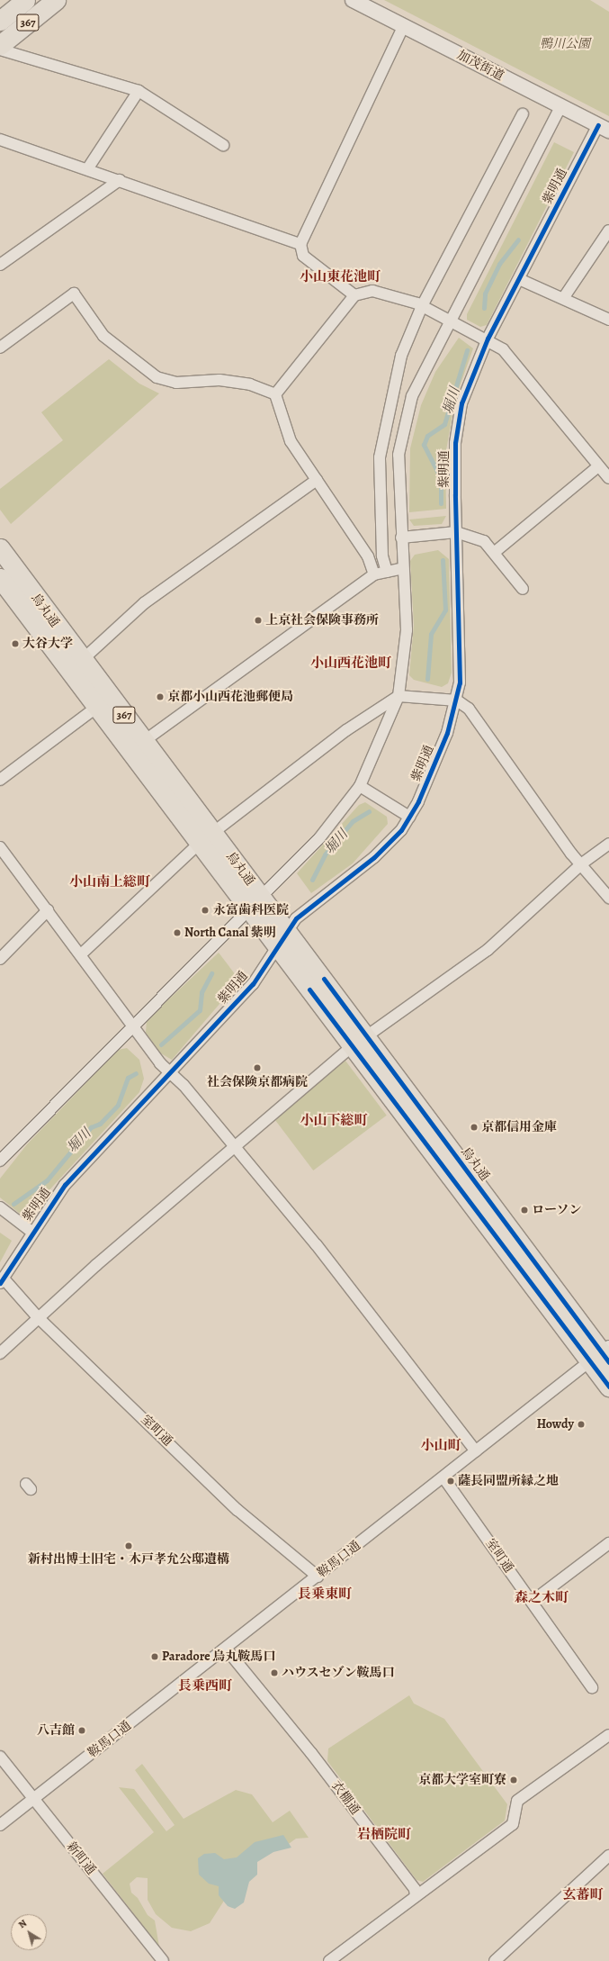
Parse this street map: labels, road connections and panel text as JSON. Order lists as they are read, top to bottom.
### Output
{
  "streets": {
    "highway": ["367", "烏丸通"],
    "street": [
      "加茂街道",
      "紫明通",
      "室町通",
      "鞍馬口通",
      "衣棚通",
      "新町通"
    ]
  },
  "crossings": [
    ["加茂街道", "紫明通"],
    ["紫明通", "烏丸通"],
    ["紫明通", "室町通"],
    ["烏丸通", "鞍馬口通"],
    ["室町通", "鞍馬口通"],
    ["鞍馬口通", "衣棚通"],
    ["鞍馬口通", "新町通"]
  ],
  "districts": [
    "小山東花池町",
    "小山西花池町",
    "小山南上総町",
    "小山下総町",
    "小山町",
    "長乗東町",
    "森之木町",
    "長乗西町",
    "岩栖院町",
    "玄蕃町"
  ],
  "water": ["堀川"],
  "parks": ["鴨川公園"],
  "places": [
    "上京社会保険事務所",
    "大谷大学",
    "京都小山西花池郵便局",
    "永富歯科医院",
    "North Canal 紫明",
    "社会保険京都病院",
    "京都信用金庫",
    "ローソン",
    "Howdy",
    "薩長同盟所縁之地",
    "新村出博士旧宅・木戸孝允公邸遺構",
    "Paradore 烏丸鞍馬口",
    "ハウスセゾン鞍馬口",
    "八吉館",
    "京都大学室町寮"
  ],
  "north": "top left"
}
